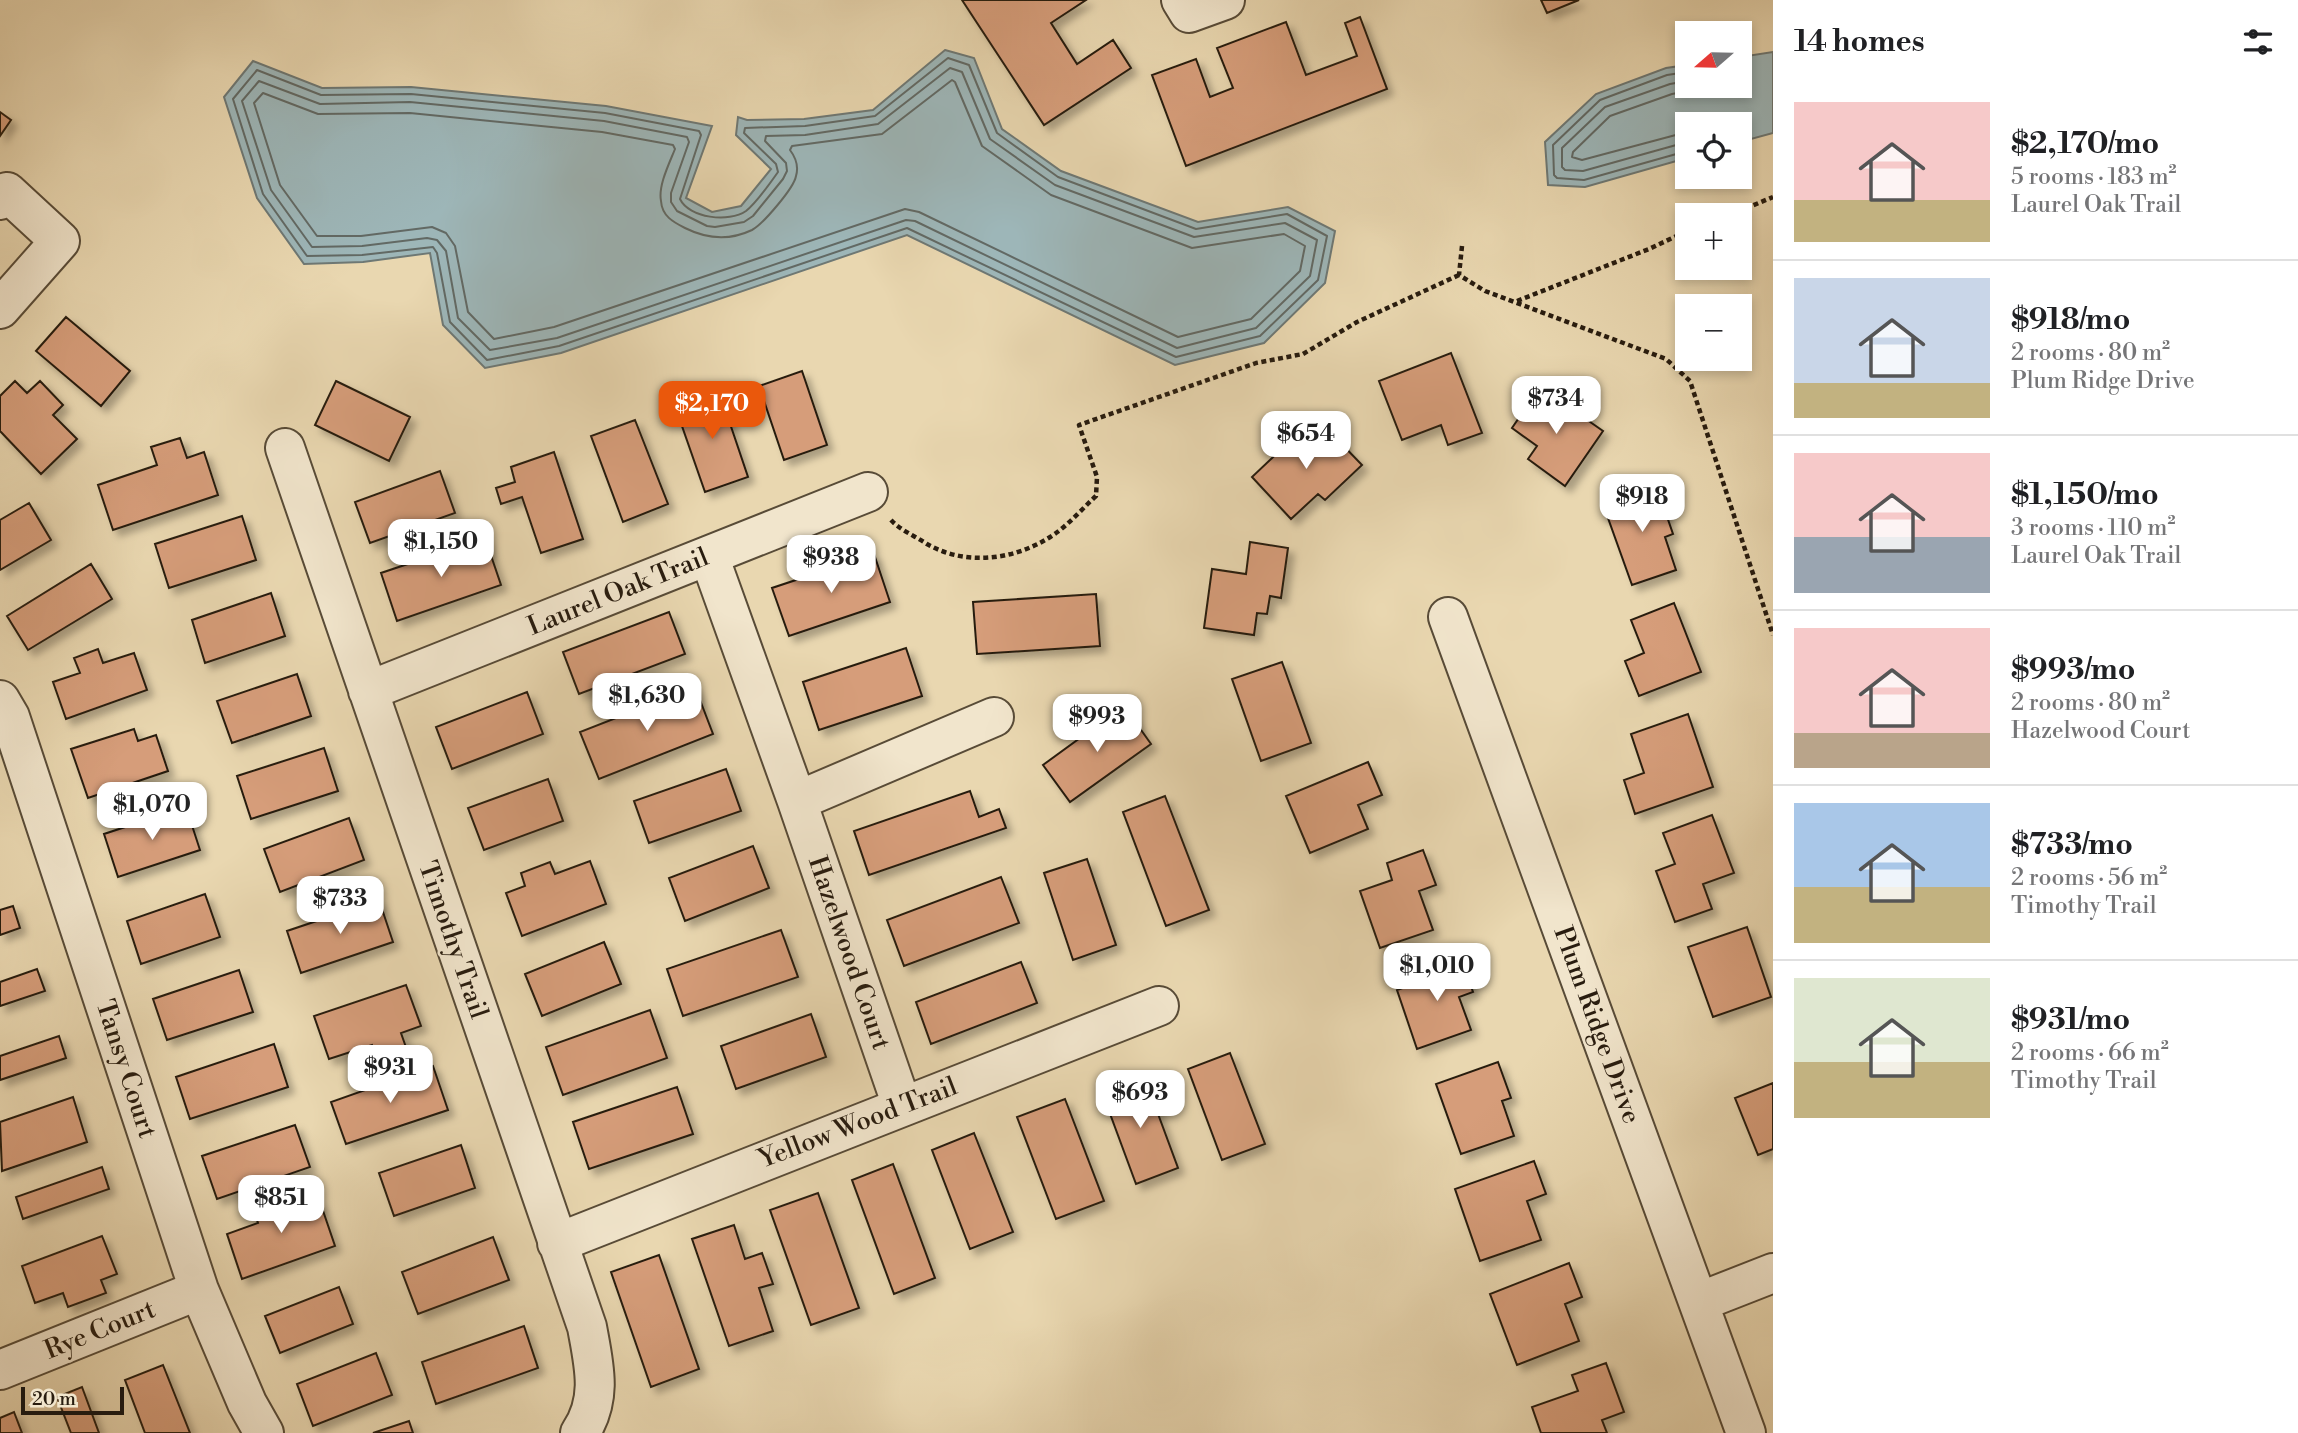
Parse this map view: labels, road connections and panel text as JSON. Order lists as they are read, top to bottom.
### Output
{
  "streets": {
    "street": [
      "Laurel Oak Trail",
      "Timothy Trail",
      "Hazelwood Court",
      "Plum Ridge Drive",
      "Tansy Court",
      "Yellow Wood Trail",
      "Rye Court"
    ]
  },
  "crossings": [
    ["Laurel Oak Trail", "Timothy Trail"],
    ["Laurel Oak Trail", "Hazelwood Court"],
    ["Timothy Trail", "Yellow Wood Trail"],
    ["Hazelwood Court", "Yellow Wood Trail"],
    ["Tansy Court", "Rye Court"]
  ],
  "scale_bar": "20 m",
  "north": "left",
  "page": {
    "heading": "14 homes",
    "map_buttons": ["+", "−"],
    "list": [
      {
        "name": "$2,170/mo",
        "note": "5 rooms · 183 m² · Laurel Oak Trail"
      },
      {
        "name": "$918/mo",
        "note": "2 rooms · 80 m² · Plum Ridge Drive"
      },
      {
        "name": "$1,150/mo",
        "note": "3 rooms · 110 m² · Laurel Oak Trail"
      },
      {
        "name": "$993/mo",
        "note": "2 rooms · 80 m² · Hazelwood Court"
      },
      {
        "name": "$733/mo",
        "note": "2 rooms · 56 m² · Timothy Trail"
      },
      {
        "name": "$931/mo",
        "note": "2 rooms · 66 m² · Timothy Trail"
      }
    ],
    "price": [
      "$734",
      "$2,170",
      "$654",
      "$918",
      "$1,150",
      "$938",
      "$1,630",
      "$993",
      "$1,070",
      "$733",
      "$1,010",
      "$931",
      "$693",
      "$851"
    ],
    "scale": "20 m"
  }
}
